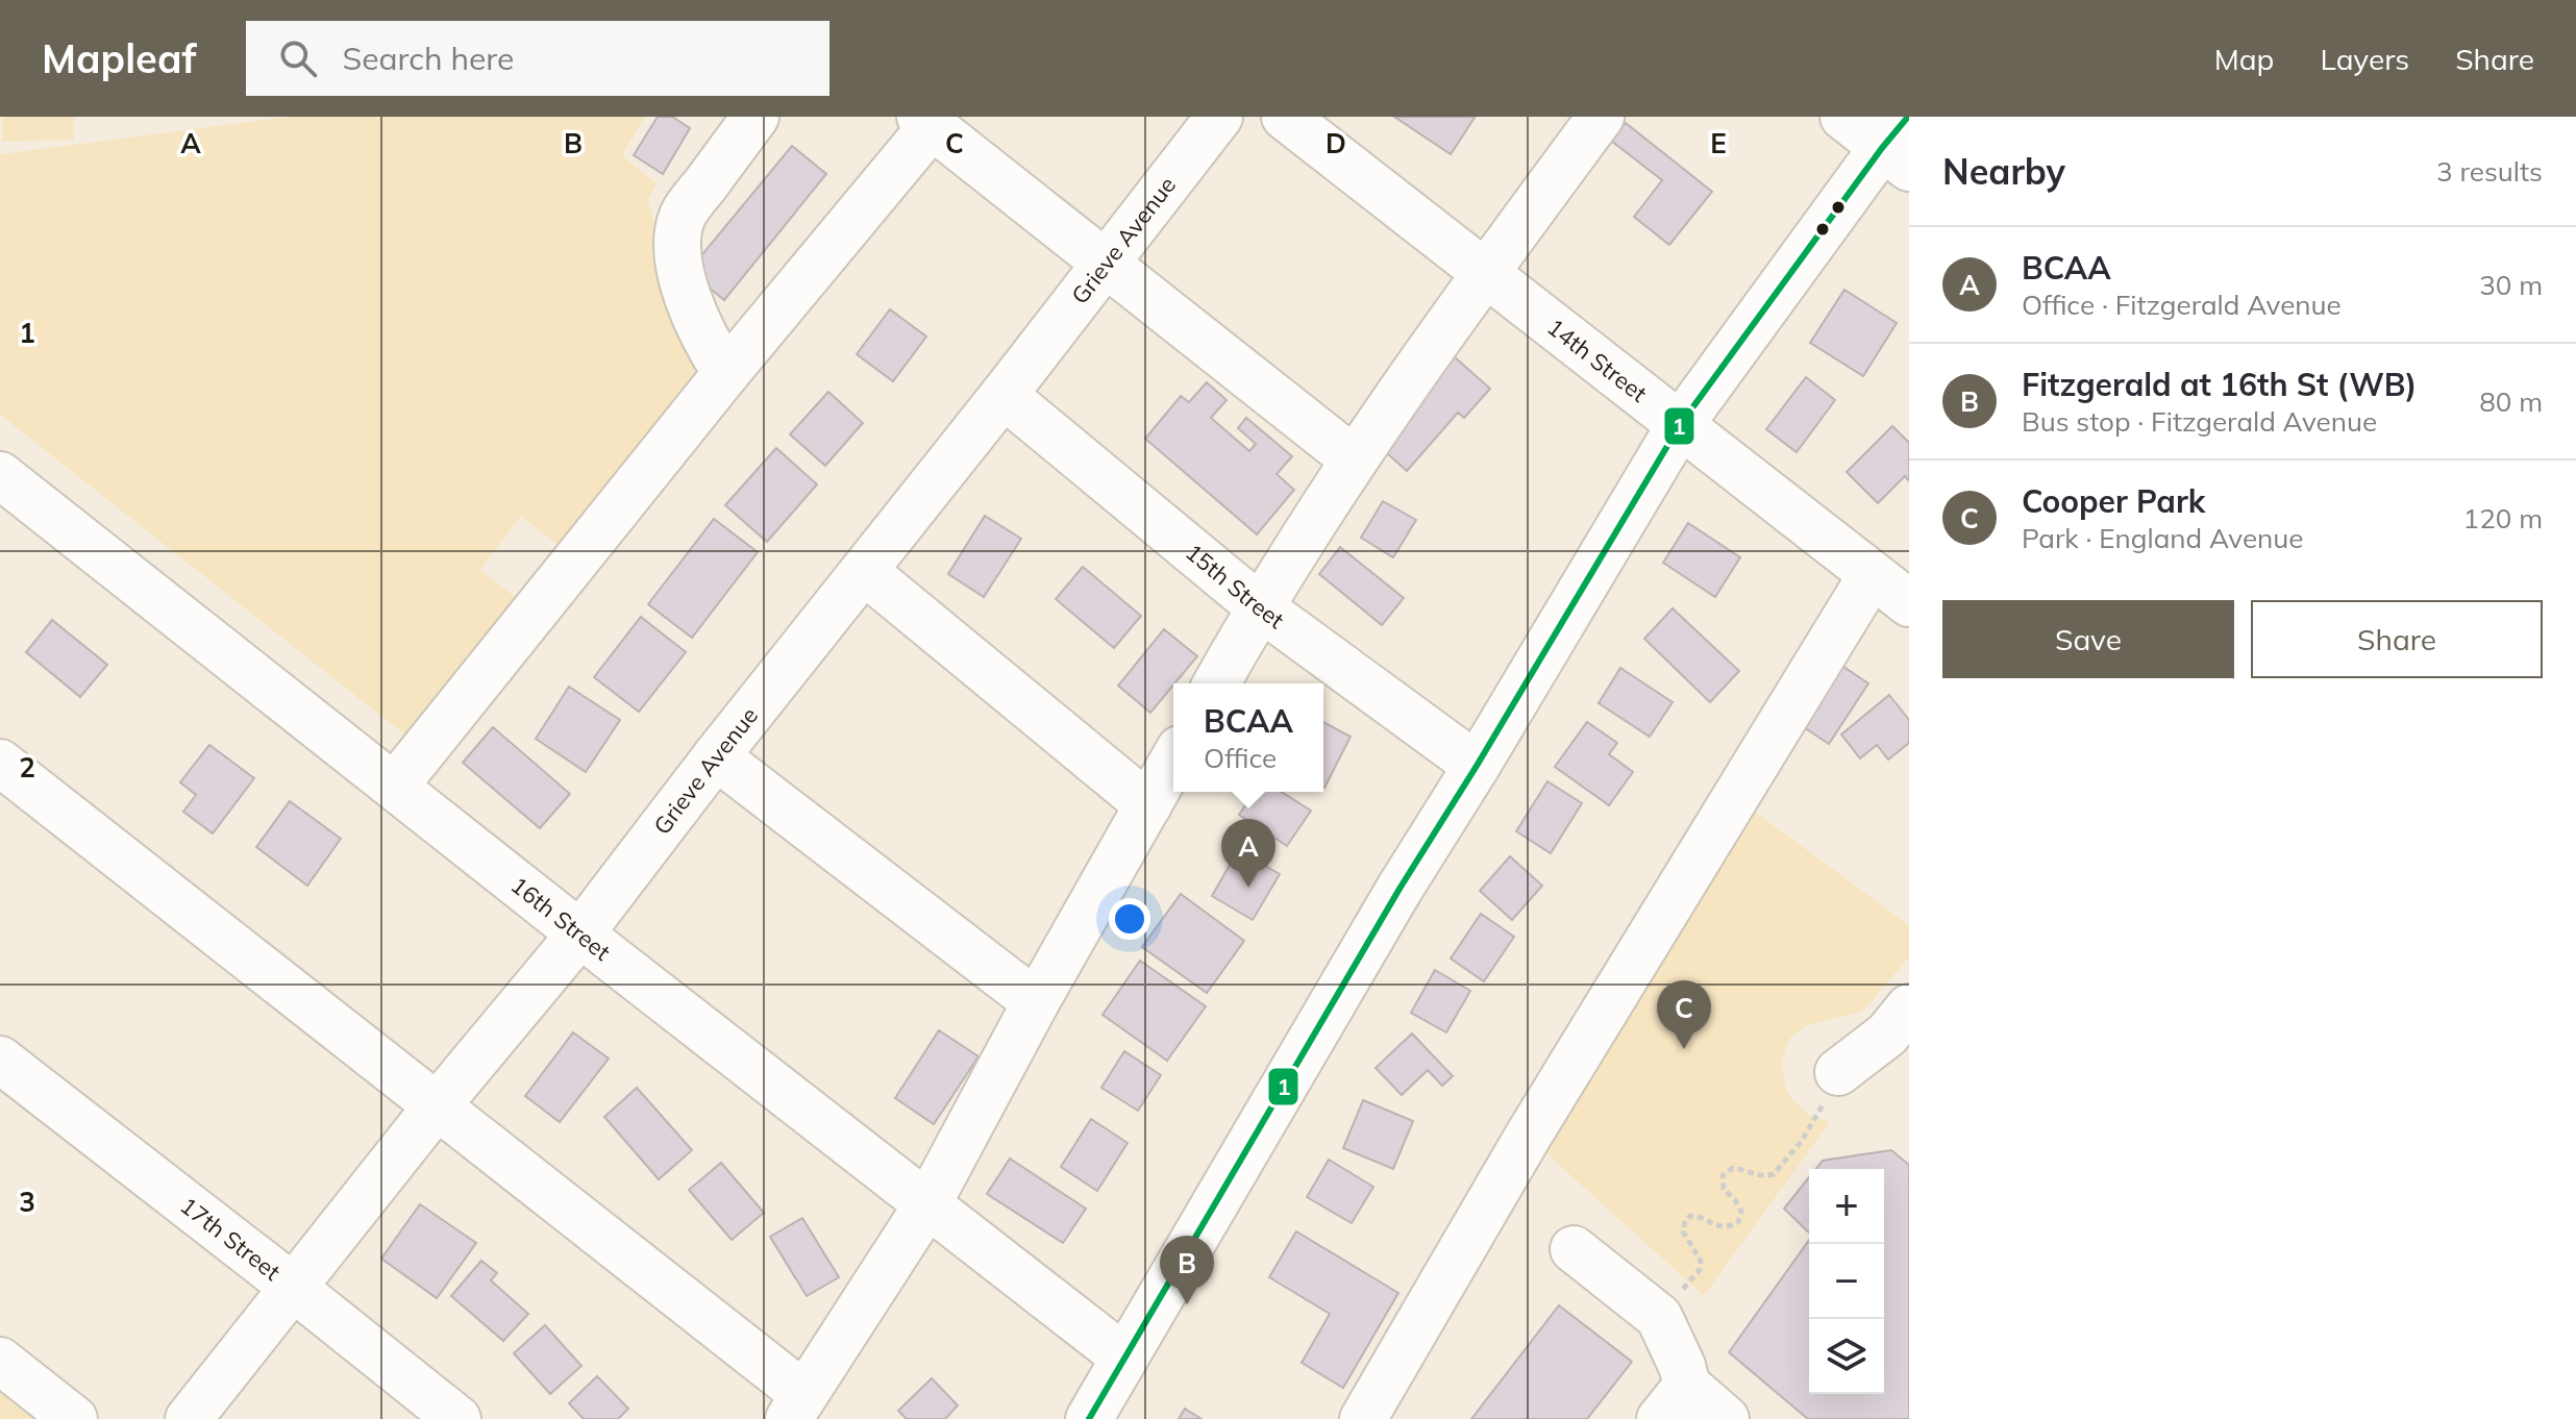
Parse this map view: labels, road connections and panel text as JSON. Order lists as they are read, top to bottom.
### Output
{
  "streets": {
    "street": [
      "Grieve Avenue",
      "14th Street",
      "15th Street",
      "16th Street",
      "17th Street"
    ]
  },
  "crossings": [
    ["Grieve Avenue", "15th Street"],
    ["Grieve Avenue", "16th Street"],
    ["Grieve Avenue", "17th Street"]
  ],
  "lines": ["transit line 1"],
  "page": {
    "header": "Mapleaf",
    "search": "Search here",
    "nav": ["Map", "Layers", "Share"],
    "heading": ["Nearby", "3 results"],
    "list": [
      {
        "mark": "A",
        "name": "BCAA",
        "note": "Office · Fitzgerald Avenue",
        "value": "30 m"
      },
      {
        "mark": "B",
        "name": "Fitzgerald at 16th St (WB)",
        "note": "Bus stop · Fitzgerald Avenue",
        "value": "80 m"
      },
      {
        "mark": "C",
        "name": "Cooper Park",
        "note": "Park · England Avenue",
        "value": "120 m"
      }
    ],
    "buttons": ["Save", "Share"],
    "popup": ["BCAA", "Office"],
    "pins": ["A", "C", "B"],
    "map_buttons": ["+", "−"]
  },
  "grid": {
    "columns": [
      "A",
      "B",
      "C",
      "D",
      "E"
    ],
    "rows": ["1", "2", "3"]
  }
}
